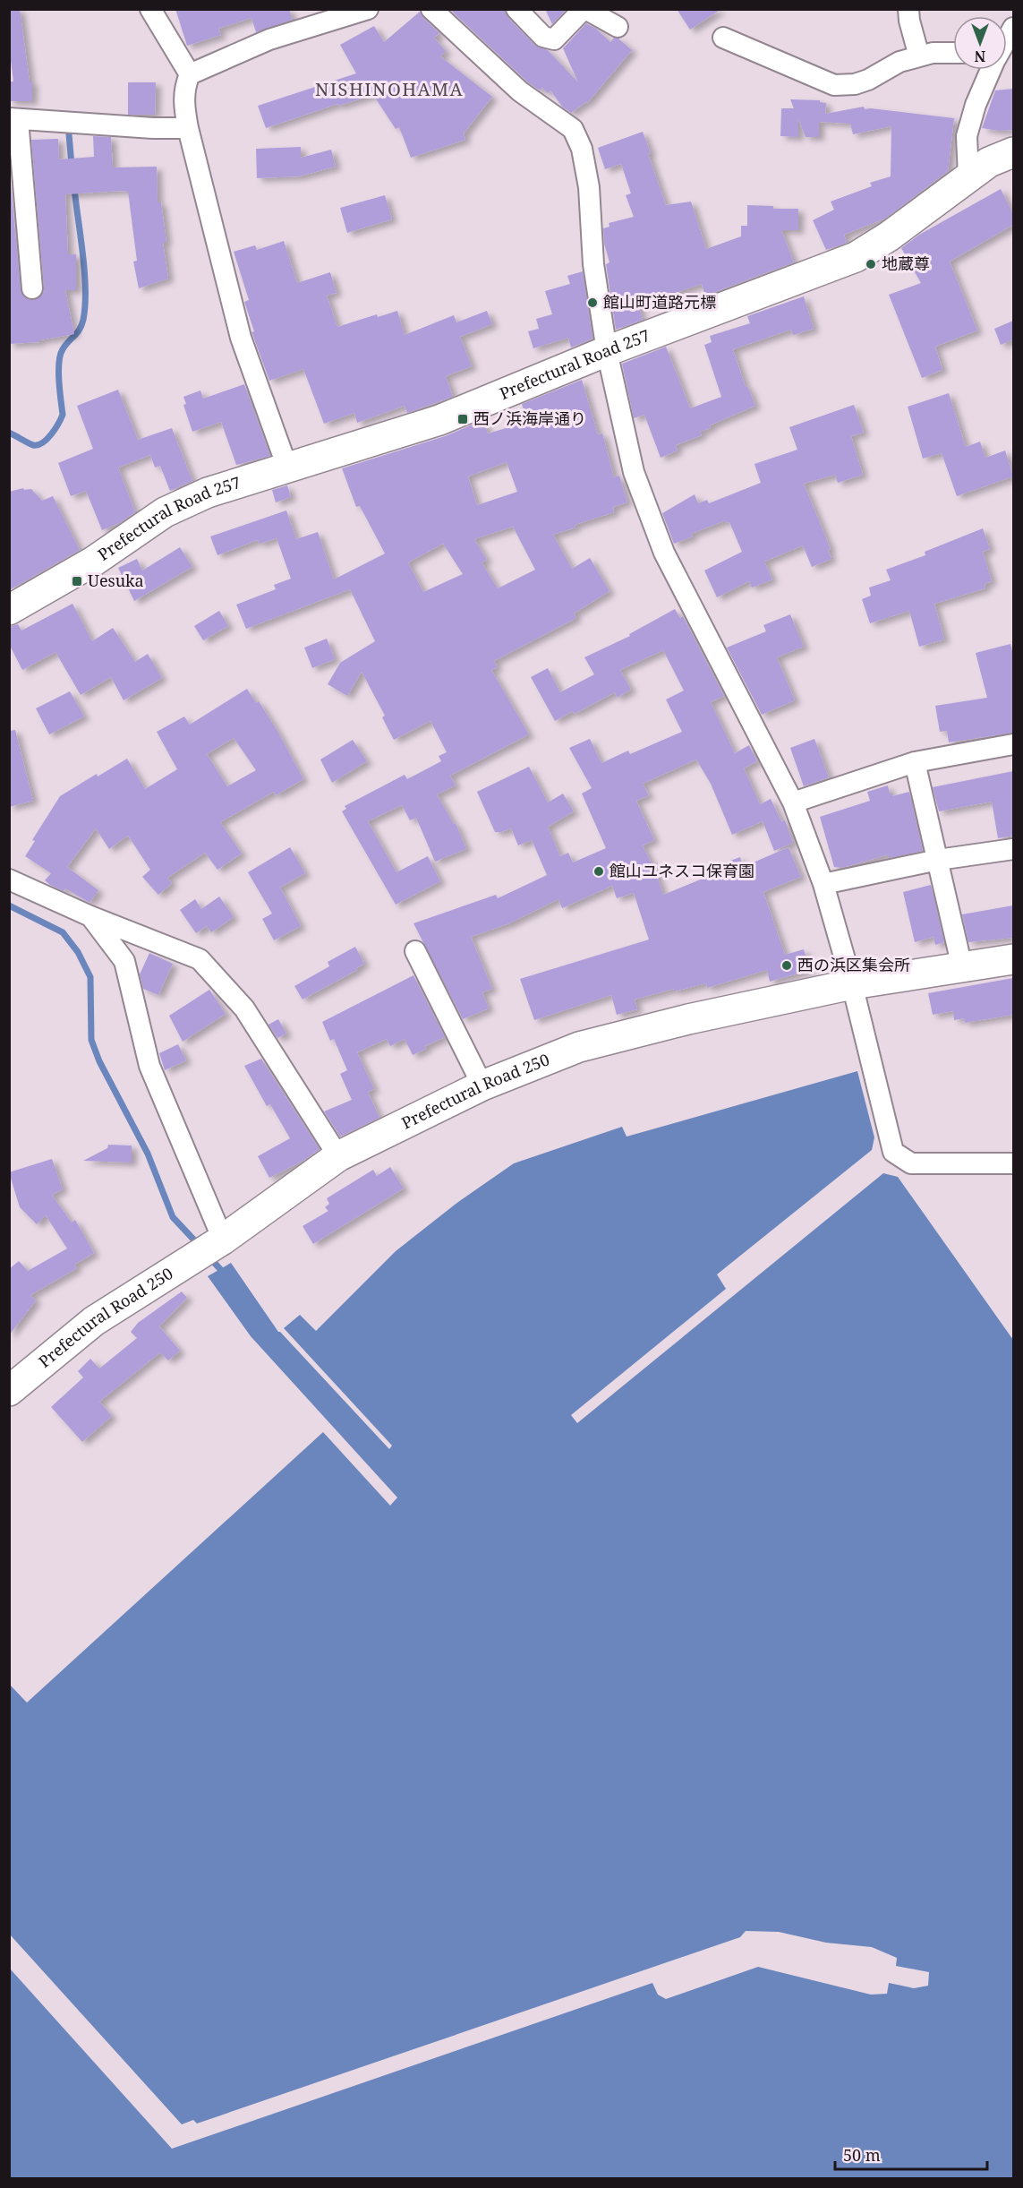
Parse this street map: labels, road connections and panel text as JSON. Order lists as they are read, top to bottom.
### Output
{
  "streets": {
    "main road": ["Prefectural Road 257", "Prefectural Road 250"]
  },
  "districts": ["NISHINOHAMA"],
  "places": {
    "other": [
      "地蔵尊",
      "館山町道路元標",
      "館山ユネスコ保育園",
      "西の浜区集会所"
    ],
    "transit": ["西ノ浜海岸通り", "Uesuka"]
  },
  "scale_bar": "50 m",
  "north": "bottom"
}
